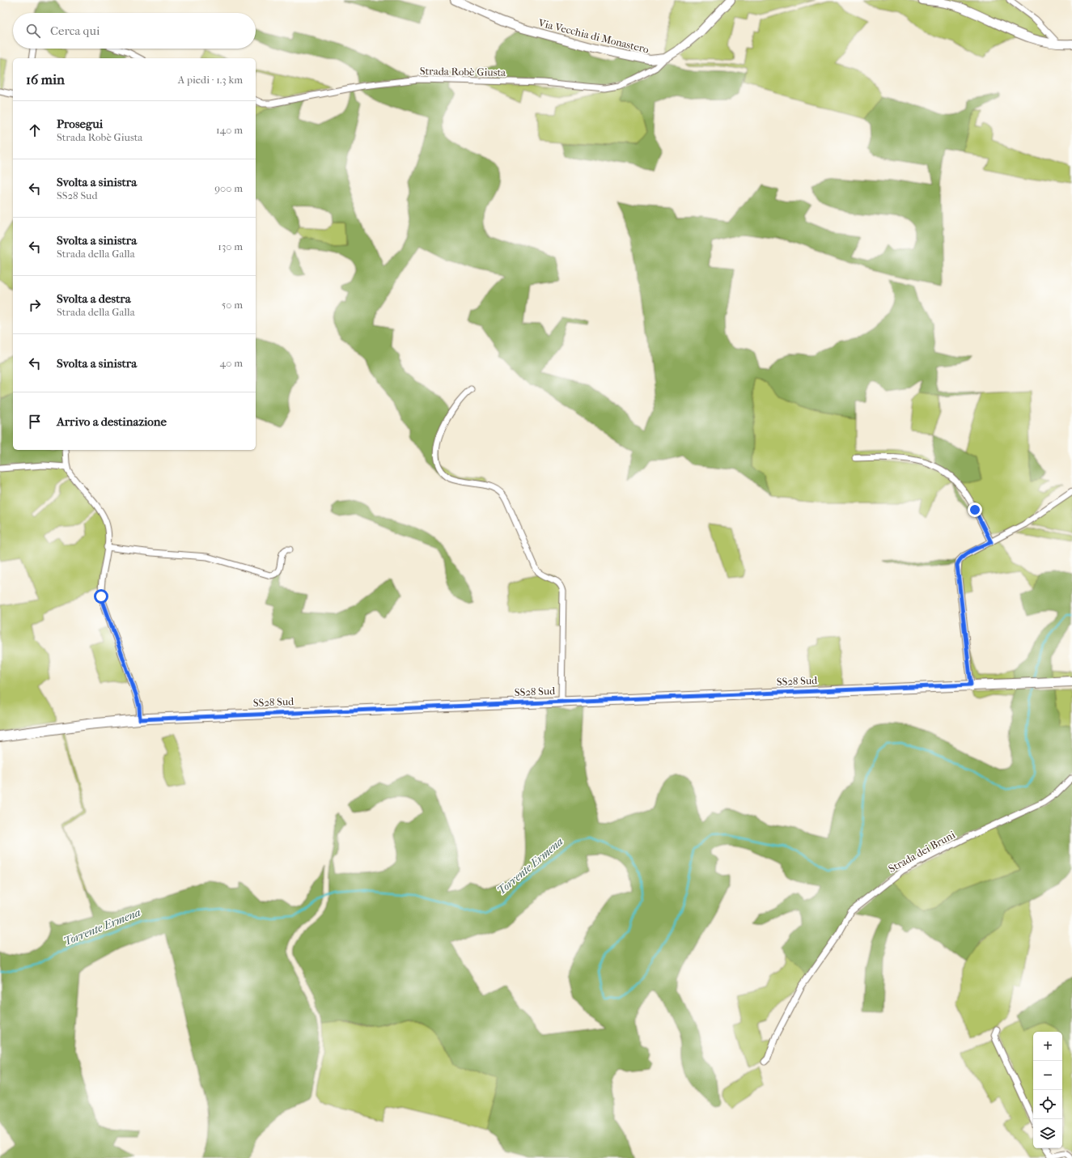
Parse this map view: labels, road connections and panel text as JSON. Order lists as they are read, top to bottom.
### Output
{
  "streets": {
    "main road": ["SS28 Sud"],
    "street": ["Via Vecchia di Monastero", "Strada Robè Giusta", "Strada dei Bruni"]
  },
  "crossings": [
    ["Via Vecchia di Monastero", "Strada Robè Giusta"]
  ],
  "water": ["Torrente Ermena"],
  "page": {
    "search": "Cerca qui",
    "heading": ["16 min", "A piedi · 1.3 km"],
    "list": [
      ["Prosegui", "Strada Robè Giusta", "140 m"],
      ["Svolta a sinistra", "SS28 Sud", "900 m"],
      ["Svolta a sinistra", "Strada della Galla", "130 m"],
      ["Svolta a destra", "Strada della Galla", "50 m"],
      ["Svolta a sinistra", "40 m"],
      "Arrivo a destinazione"
    ],
    "map_buttons": ["+", "−"]
  }
}
